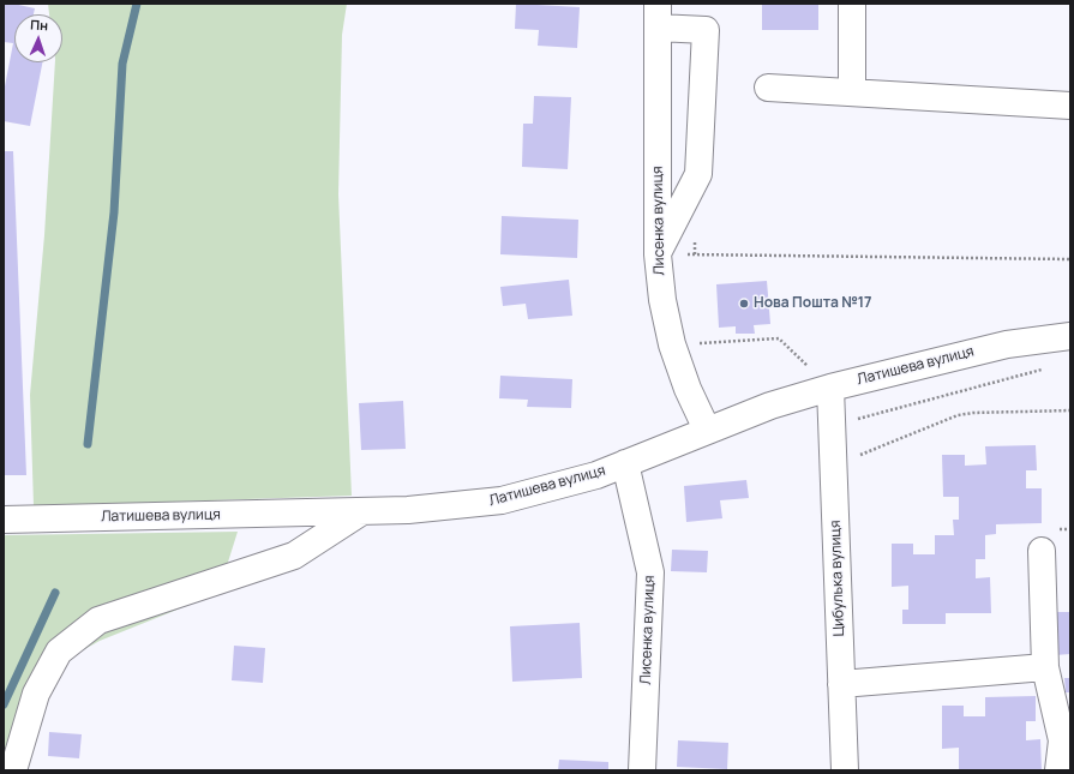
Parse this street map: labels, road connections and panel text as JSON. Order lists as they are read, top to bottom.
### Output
{
  "streets": {
    "street": ["Лисенка вулиця", "Латишева вулиця", "Цибулька вулиця"]
  },
  "crossings": [
    ["Лисенка вулиця", "Латишева вулиця"],
    ["Латишева вулиця", "Цибулька вулиця"]
  ],
  "places": ["Нова Пошта №17"],
  "north": "top"
}
